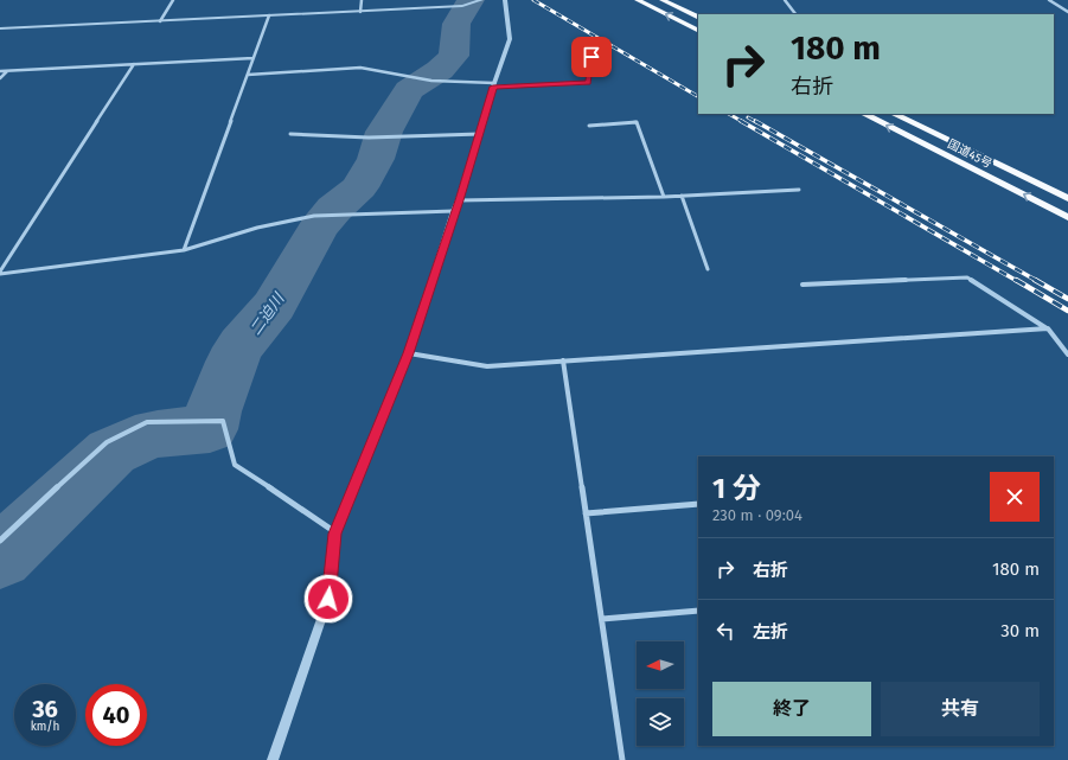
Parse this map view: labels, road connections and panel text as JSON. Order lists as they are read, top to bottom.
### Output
{
  "streets": {
    "highway": ["国道45号"]
  },
  "water": ["二迫川"],
  "north": "left",
  "page": {
    "turn": ["180 m", "右折"],
    "heading": ["1 分", "230 m · 09:04"],
    "list": [
      {
        "name": "右折",
        "value": "180 m"
      },
      {
        "name": "左折",
        "value": "30 m"
      }
    ],
    "buttons": ["終了", "共有"],
    "speed": "36 km/h",
    "limit": "40"
  }
}
